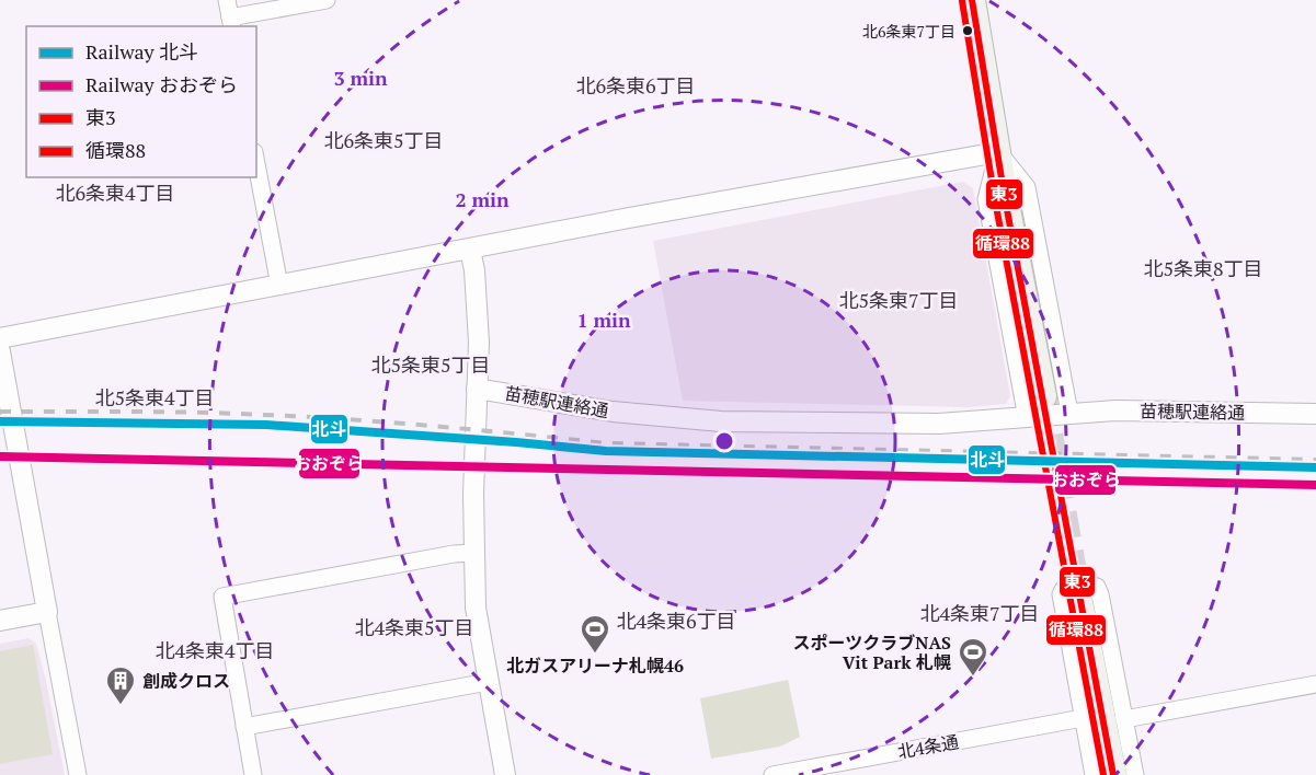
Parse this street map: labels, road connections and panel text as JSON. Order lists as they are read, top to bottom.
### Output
{
  "streets": {
    "street": ["苗穂駅連絡通", "北4条通"]
  },
  "districts": [
    "北6条東6丁目",
    "北6条東5丁目",
    "北6条東4丁目",
    "北5条東8丁目",
    "北5条東7丁目",
    "北5条東5丁目",
    "北5条東4丁目",
    "北4条東7丁目",
    "北4条東6丁目",
    "北4条東5丁目",
    "北4条東4丁目"
  ],
  "places": {
    "other": ["北6条東7丁目"],
    "sports": ["北ガスアリーナ札幌46", "スポーツクラブNAS Vit Park 札幌"],
    "building": ["創成クロス"]
  },
  "lines": [
    "transit line 東3",
    "transit line 循環88",
    "rail line 北斗",
    "rail line おおぞら"
  ],
  "legend": [
    "Railway 北斗",
    "Railway おおぞら",
    "東3",
    "循環88"
  ],
  "rings": ["3 min", "2 min", "1 min"]
}
